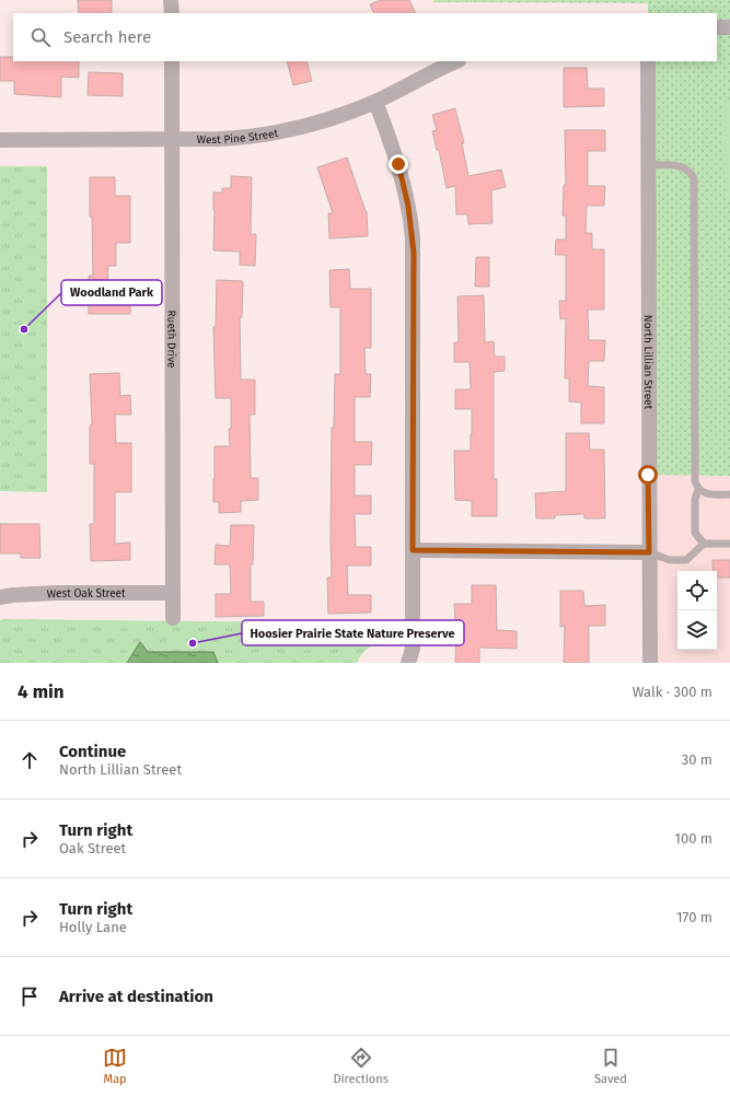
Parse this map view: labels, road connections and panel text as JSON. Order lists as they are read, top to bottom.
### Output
{
  "streets": {
    "street": [
      "West Pine Street",
      "Rueth Drive",
      "North Lillian Street",
      "West Oak Street"
    ]
  },
  "crossings": [
    ["West Pine Street", "Rueth Drive"],
    ["Rueth Drive", "West Oak Street"]
  ],
  "places": ["Woodland Park", "Hoosier Prairie State Nature Preserve"],
  "page": {
    "search": "Search here",
    "heading": ["4 min", "Walk · 300 m"],
    "list": [
      ["Continue", "North Lillian Street", "30 m"],
      ["Turn right", "Oak Street", "100 m"],
      ["Turn right", "Holly Lane", "170 m"],
      "Arrive at destination"
    ],
    "nav": ["Map", "Directions", "Saved"]
  }
}
